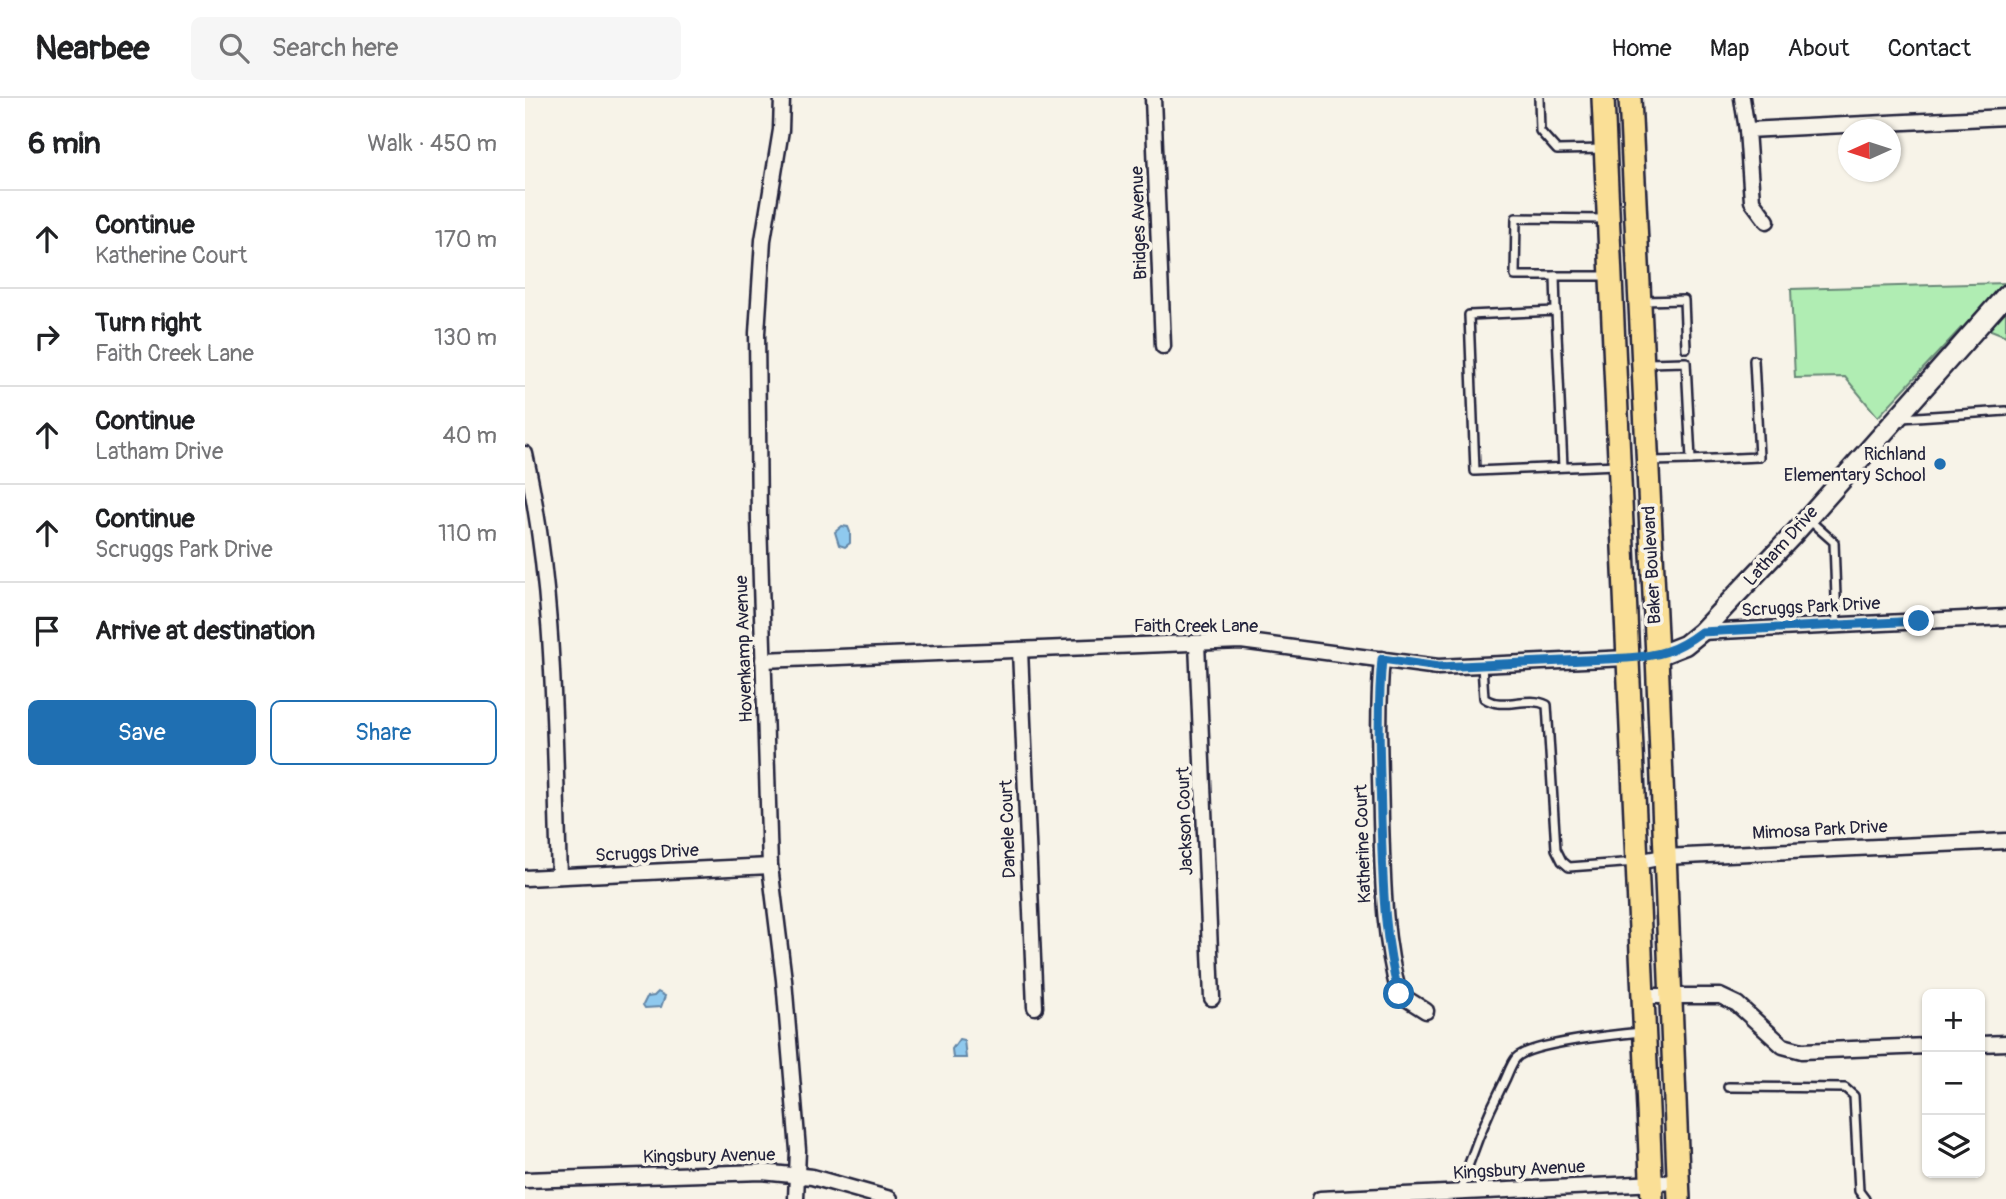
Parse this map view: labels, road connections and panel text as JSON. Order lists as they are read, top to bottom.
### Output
{
  "streets": {
    "main road": ["Baker Boulevard"],
    "street": [
      "Bridges Avenue",
      "Latham Drive",
      "Scruggs Park Drive",
      "Faith Creek Lane",
      "Hovenkamp Avenue",
      "Jackson Court",
      "Danele Court",
      "Mimosa Park Drive",
      "Katherine Court",
      "Scruggs Drive",
      "Kingsbury Avenue"
    ]
  },
  "crossings": [
    ["Latham Drive", "Baker Boulevard"],
    ["Latham Drive", "Scruggs Park Drive"],
    ["Baker Boulevard", "Faith Creek Lane"],
    ["Baker Boulevard", "Mimosa Park Drive"],
    ["Baker Boulevard", "Kingsbury Avenue"],
    ["Faith Creek Lane", "Hovenkamp Avenue"],
    ["Faith Creek Lane", "Jackson Court"],
    ["Faith Creek Lane", "Danele Court"],
    ["Faith Creek Lane", "Katherine Court"],
    ["Hovenkamp Avenue", "Scruggs Drive"],
    ["Hovenkamp Avenue", "Kingsbury Avenue"]
  ],
  "places": ["Richland Elementary School"],
  "north": "left",
  "page": {
    "header": "Nearbee",
    "search": "Search here",
    "nav": [
      "Home",
      "Map",
      "About",
      "Contact"
    ],
    "heading": ["6 min", "Walk · 450 m"],
    "list": [
      ["Continue", "Katherine Court", "170 m"],
      ["Turn right", "Faith Creek Lane", "130 m"],
      ["Continue", "Latham Drive", "40 m"],
      ["Continue", "Scruggs Park Drive", "110 m"],
      "Arrive at destination"
    ],
    "buttons": ["Save", "Share"],
    "map_buttons": ["+", "−"]
  }
}
